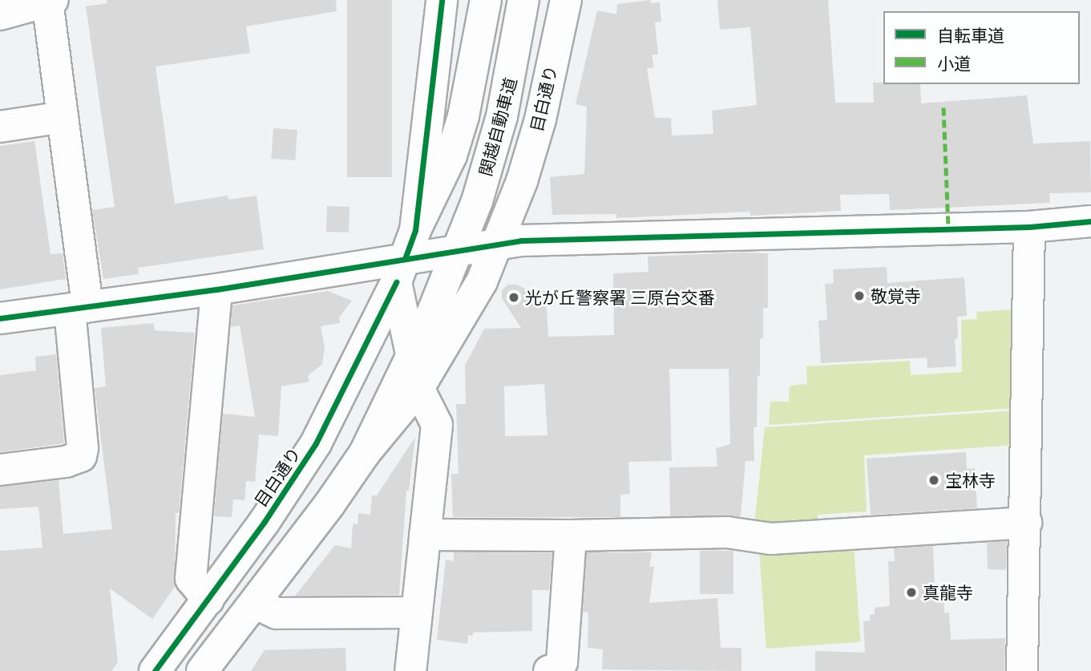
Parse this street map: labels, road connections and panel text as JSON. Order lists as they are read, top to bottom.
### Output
{
  "streets": {
    "main road": ["目白通り", "関越自動車道"]
  },
  "crossings": [
    ["目白通り", "関越自動車道"]
  ],
  "places": [
    "敬覚寺",
    "光が丘警察署 三原台交番",
    "宝林寺",
    "真龍寺"
  ],
  "legend": ["自転車道", "小道"]
}
